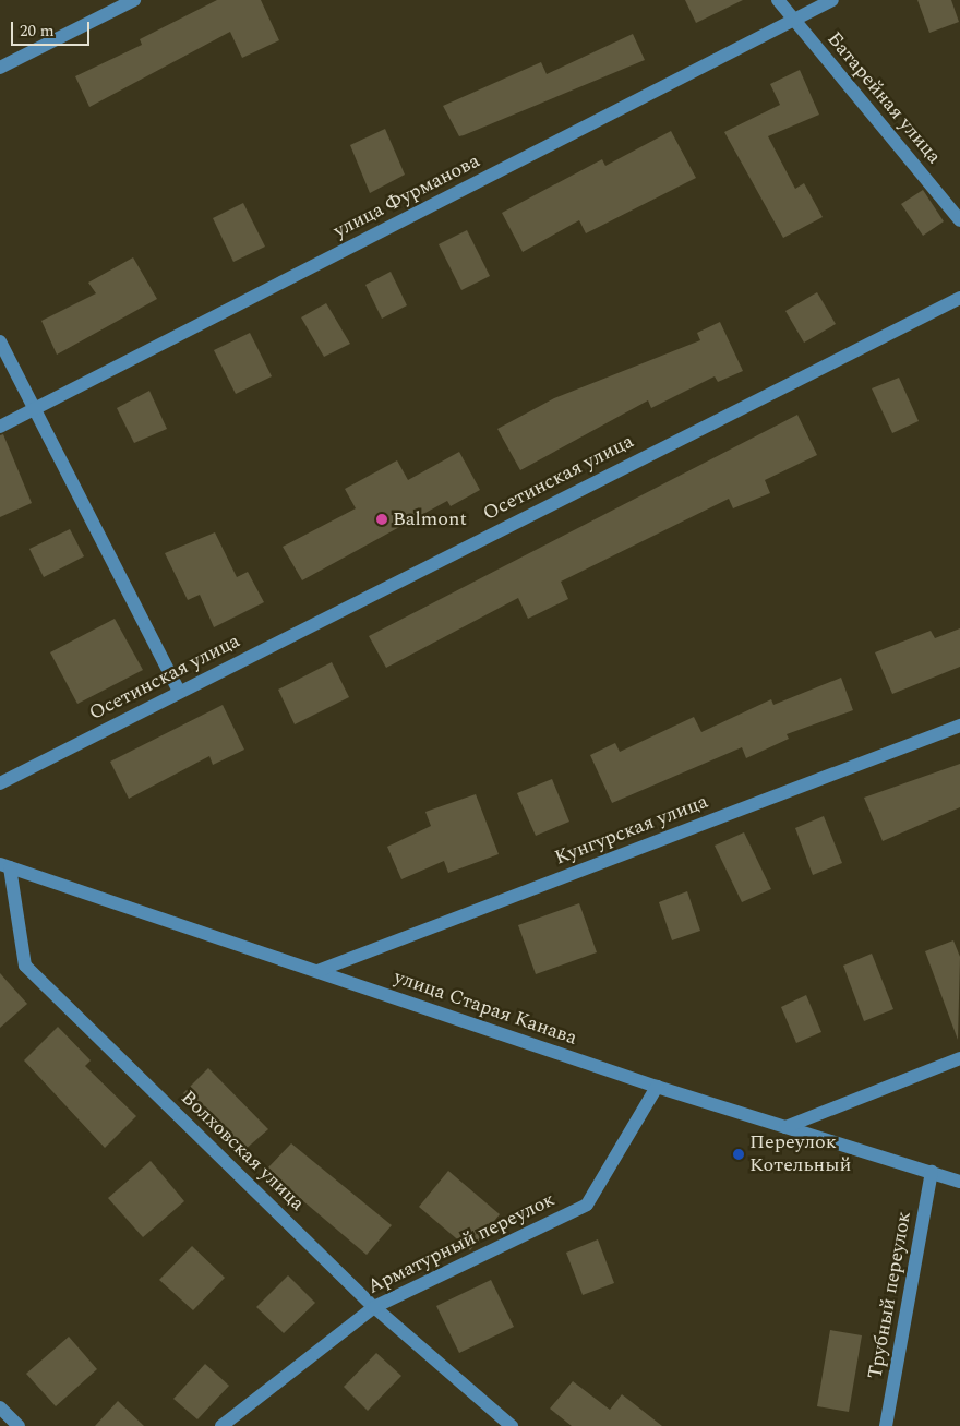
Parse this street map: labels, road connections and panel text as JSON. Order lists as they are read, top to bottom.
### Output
{
  "streets": {
    "street": [
      "Батарейная улица",
      "улица Фурманова",
      "Осетинская улица",
      "Кунгурская улица",
      "улица Старая Канава",
      "Волховская улица",
      "Арматурный переулок",
      "Трубный переулок"
    ]
  },
  "crossings": [
    ["Батарейная улица", "улица Фурманова"],
    ["Кунгурская улица", "улица Старая Канава"],
    ["улица Старая Канава", "Волховская улица"],
    ["улица Старая Канава", "Арматурный переулок"],
    ["улица Старая Канава", "Трубный переулок"],
    ["Волховская улица", "Арматурный переулок"]
  ],
  "places": ["Balmont", "Переулок Котельный"],
  "scale_bar": "20 m"
}
